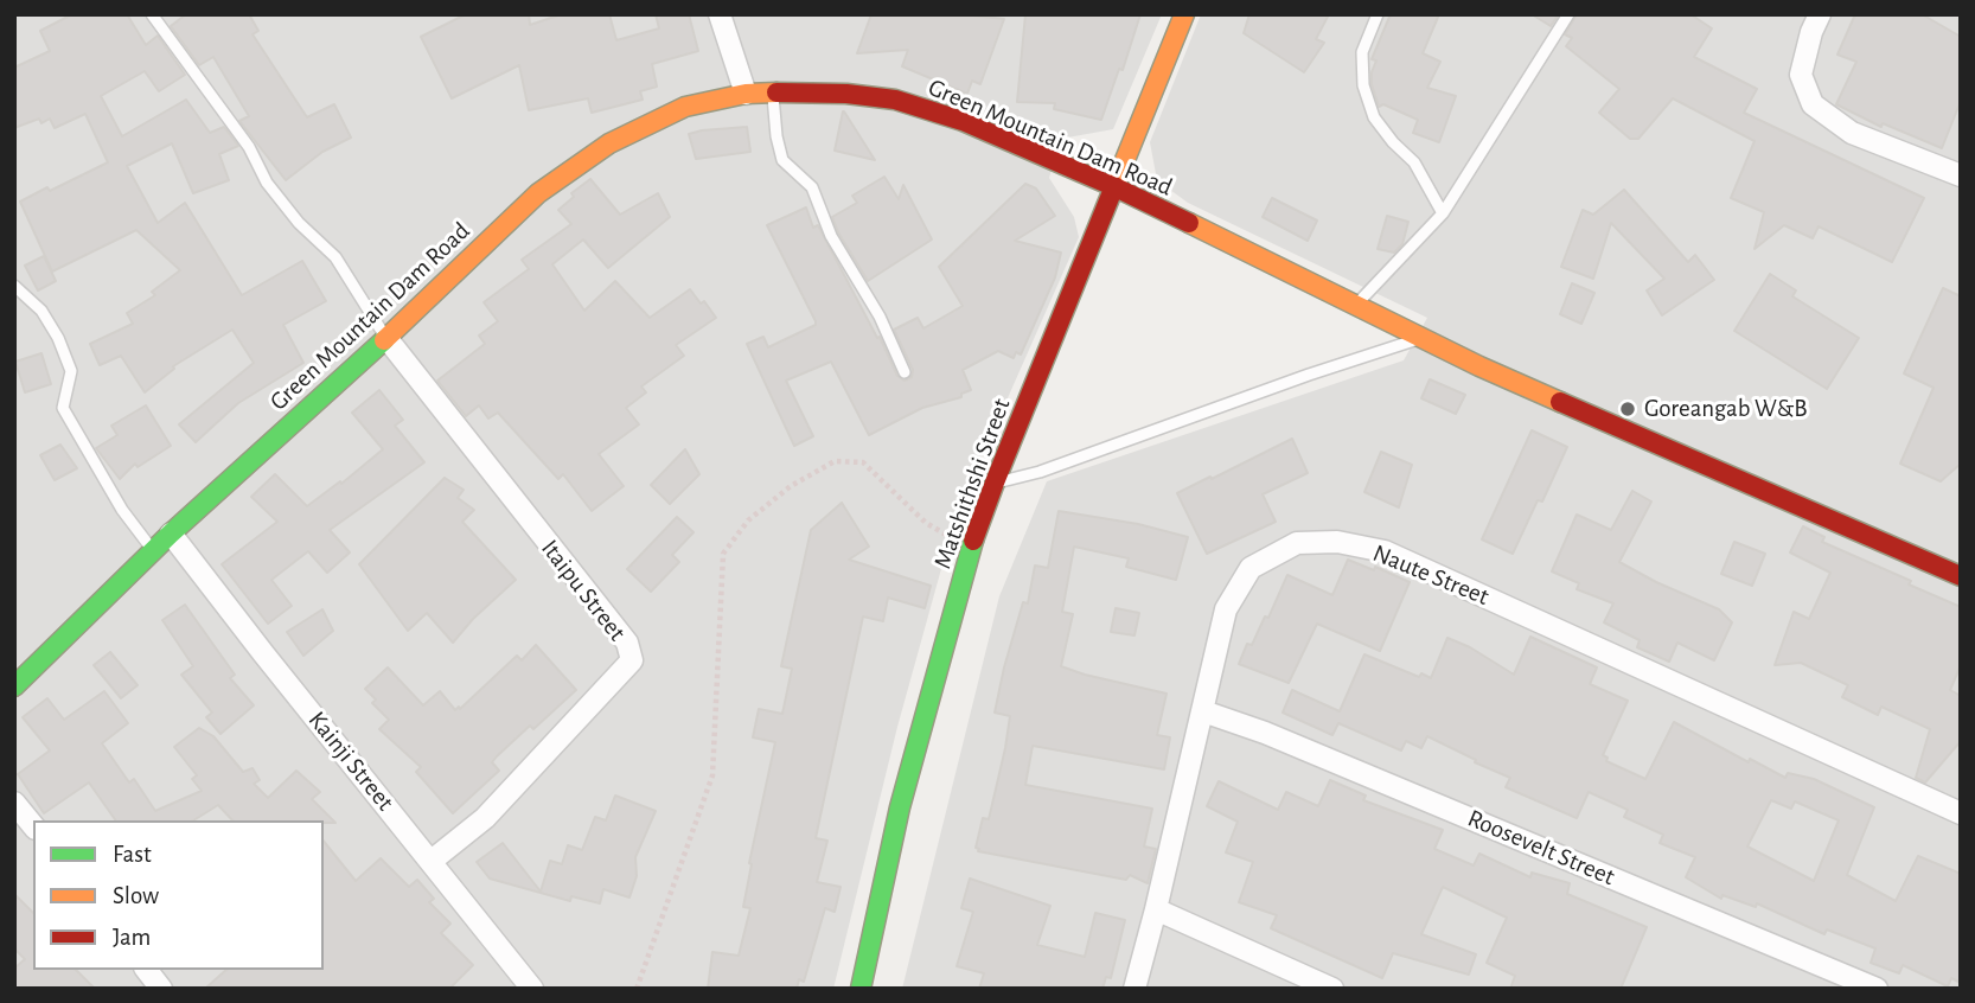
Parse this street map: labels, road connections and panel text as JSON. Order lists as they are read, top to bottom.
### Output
{
  "streets": {
    "street": [
      "Green Mountain Dam Road",
      "Matshithshi Street",
      "Naute Street",
      "Itaipu Street",
      "Kainji Street",
      "Roosevelt Street"
    ]
  },
  "crossings": [
    ["Green Mountain Dam Road", "Matshithshi Street"],
    ["Green Mountain Dam Road", "Itaipu Street"],
    ["Green Mountain Dam Road", "Kainji Street"],
    ["Naute Street", "Roosevelt Street"],
    ["Itaipu Street", "Kainji Street"]
  ],
  "places": ["Goreangab W&B"],
  "legend": ["Fast", "Slow", "Jam"]
}
